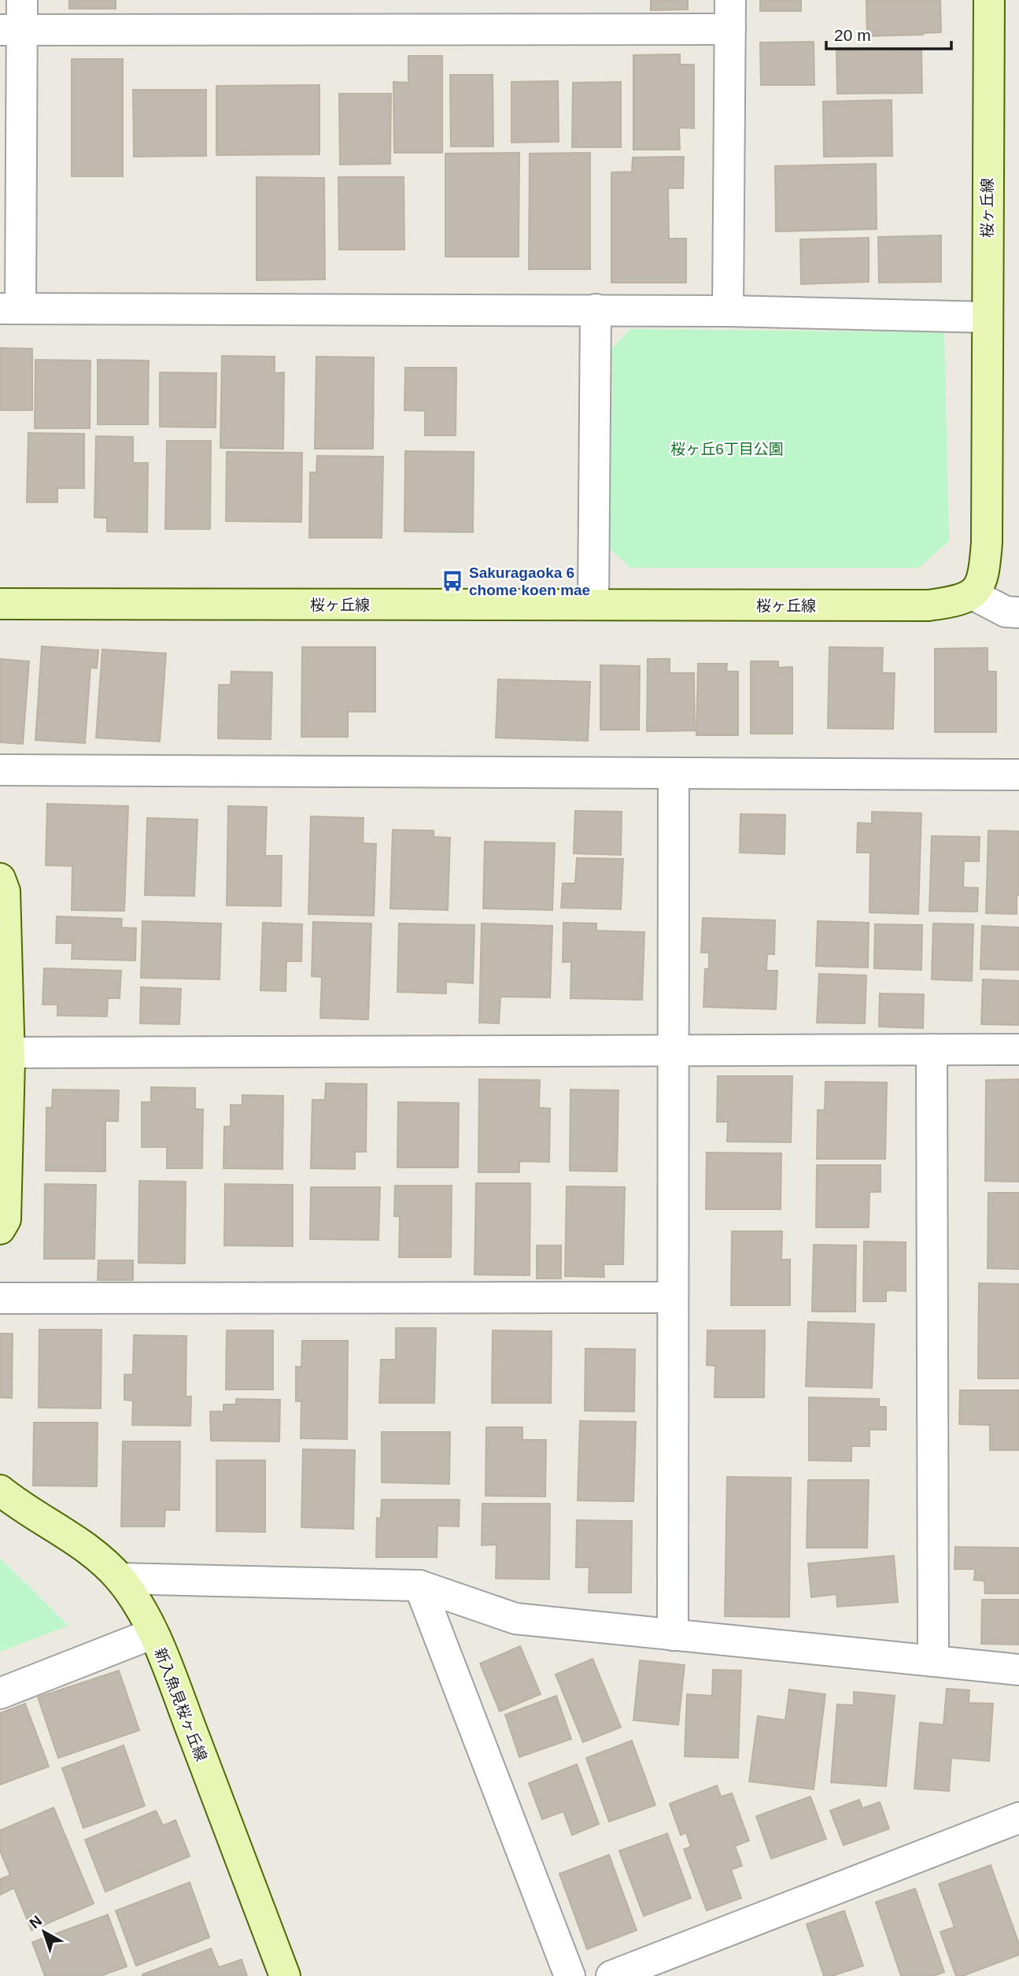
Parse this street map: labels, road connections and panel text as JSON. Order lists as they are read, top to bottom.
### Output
{
  "streets": {
    "street": ["桜ヶ丘線", "新入魚見桜ヶ丘線"]
  },
  "parks": ["桜ヶ丘6丁目公園"],
  "places": {
    "bus stop": ["Sakuragaoka 6 chome koen mae"]
  },
  "scale_bar": "20 m",
  "north": "top left"
}
